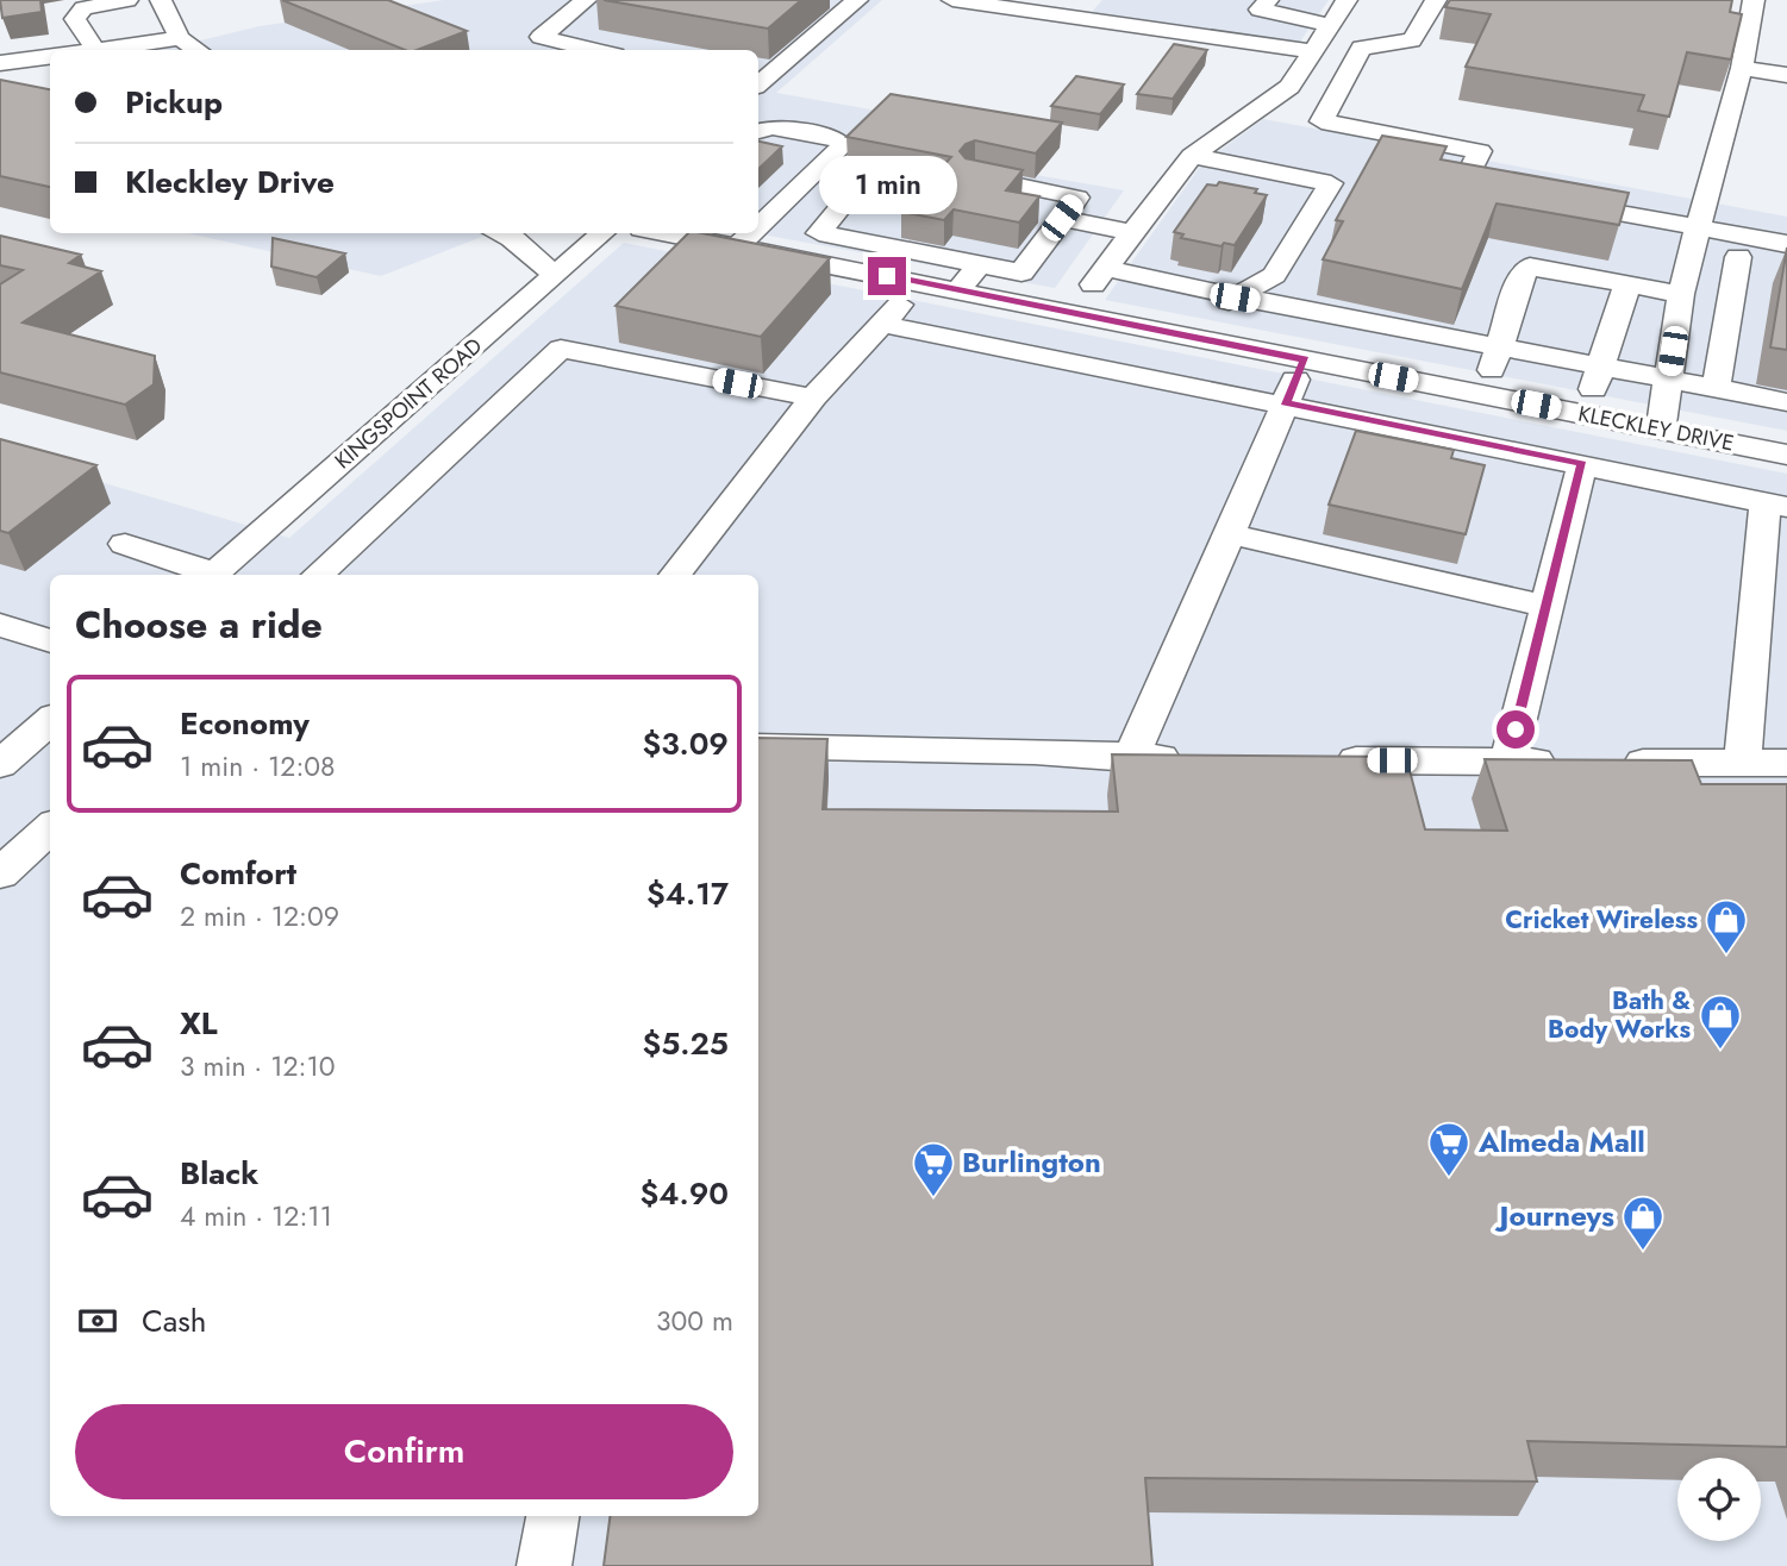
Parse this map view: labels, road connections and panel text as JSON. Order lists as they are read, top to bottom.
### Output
{
  "streets": {
    "street": ["KINGSPOINT ROAD", "KLECKLEY DRIVE"]
  },
  "places": {
    "shop": ["Cricket Wireless", "Bath & Body Works", "Journeys"],
    "supermarket": ["Almeda Mall", "Burlington"]
  },
  "page": {
    "banner": ["Pickup", "Kleckley Drive"],
    "bubble": "1 min",
    "heading": "Choose a ride",
    "list": [
      {
        "name": "Economy",
        "note": "1 min · 12:08",
        "value": "$3.09"
      },
      {
        "name": "Comfort",
        "note": "2 min · 12:09",
        "value": "$4.17"
      },
      {
        "name": "XL",
        "note": "3 min · 12:10",
        "value": "$5.25"
      },
      {
        "name": "Black",
        "note": "4 min · 12:11",
        "value": "$4.90"
      }
    ],
    "pay": ["Cash", "300 m"],
    "buttons": "Confirm"
  }
}
